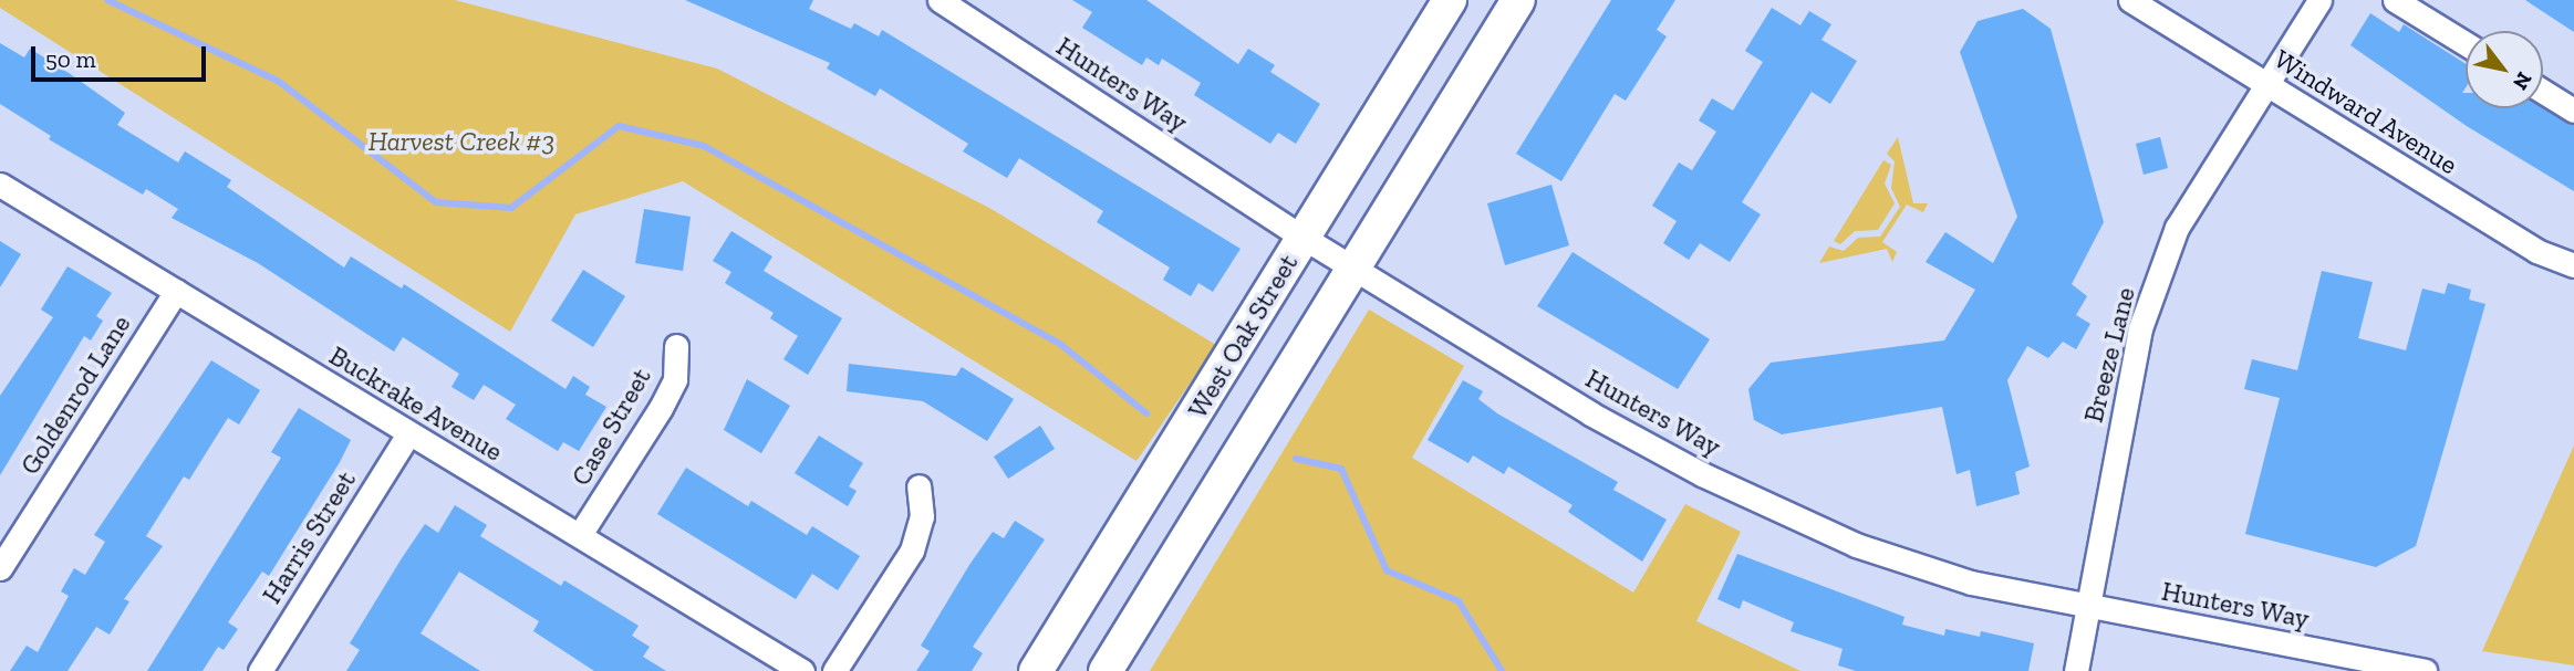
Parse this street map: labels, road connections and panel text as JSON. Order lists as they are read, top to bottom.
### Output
{
  "streets": {
    "main road": ["West Oak Street"],
    "street": [
      "Hunters Way",
      "Windward Avenue",
      "Breeze Lane",
      "Goldenrod Lane",
      "Buckrake Avenue",
      "Case Street",
      "Harris Street"
    ]
  },
  "crossings": [
    ["Hunters Way", "West Oak Street"],
    ["Hunters Way", "Breeze Lane"],
    ["Windward Avenue", "Breeze Lane"],
    ["Goldenrod Lane", "Buckrake Avenue"],
    ["Buckrake Avenue", "Case Street"],
    ["Buckrake Avenue", "Harris Street"]
  ],
  "parks": ["Harvest Creek #3"],
  "scale_bar": "50 m",
  "north": "bottom right"
}
